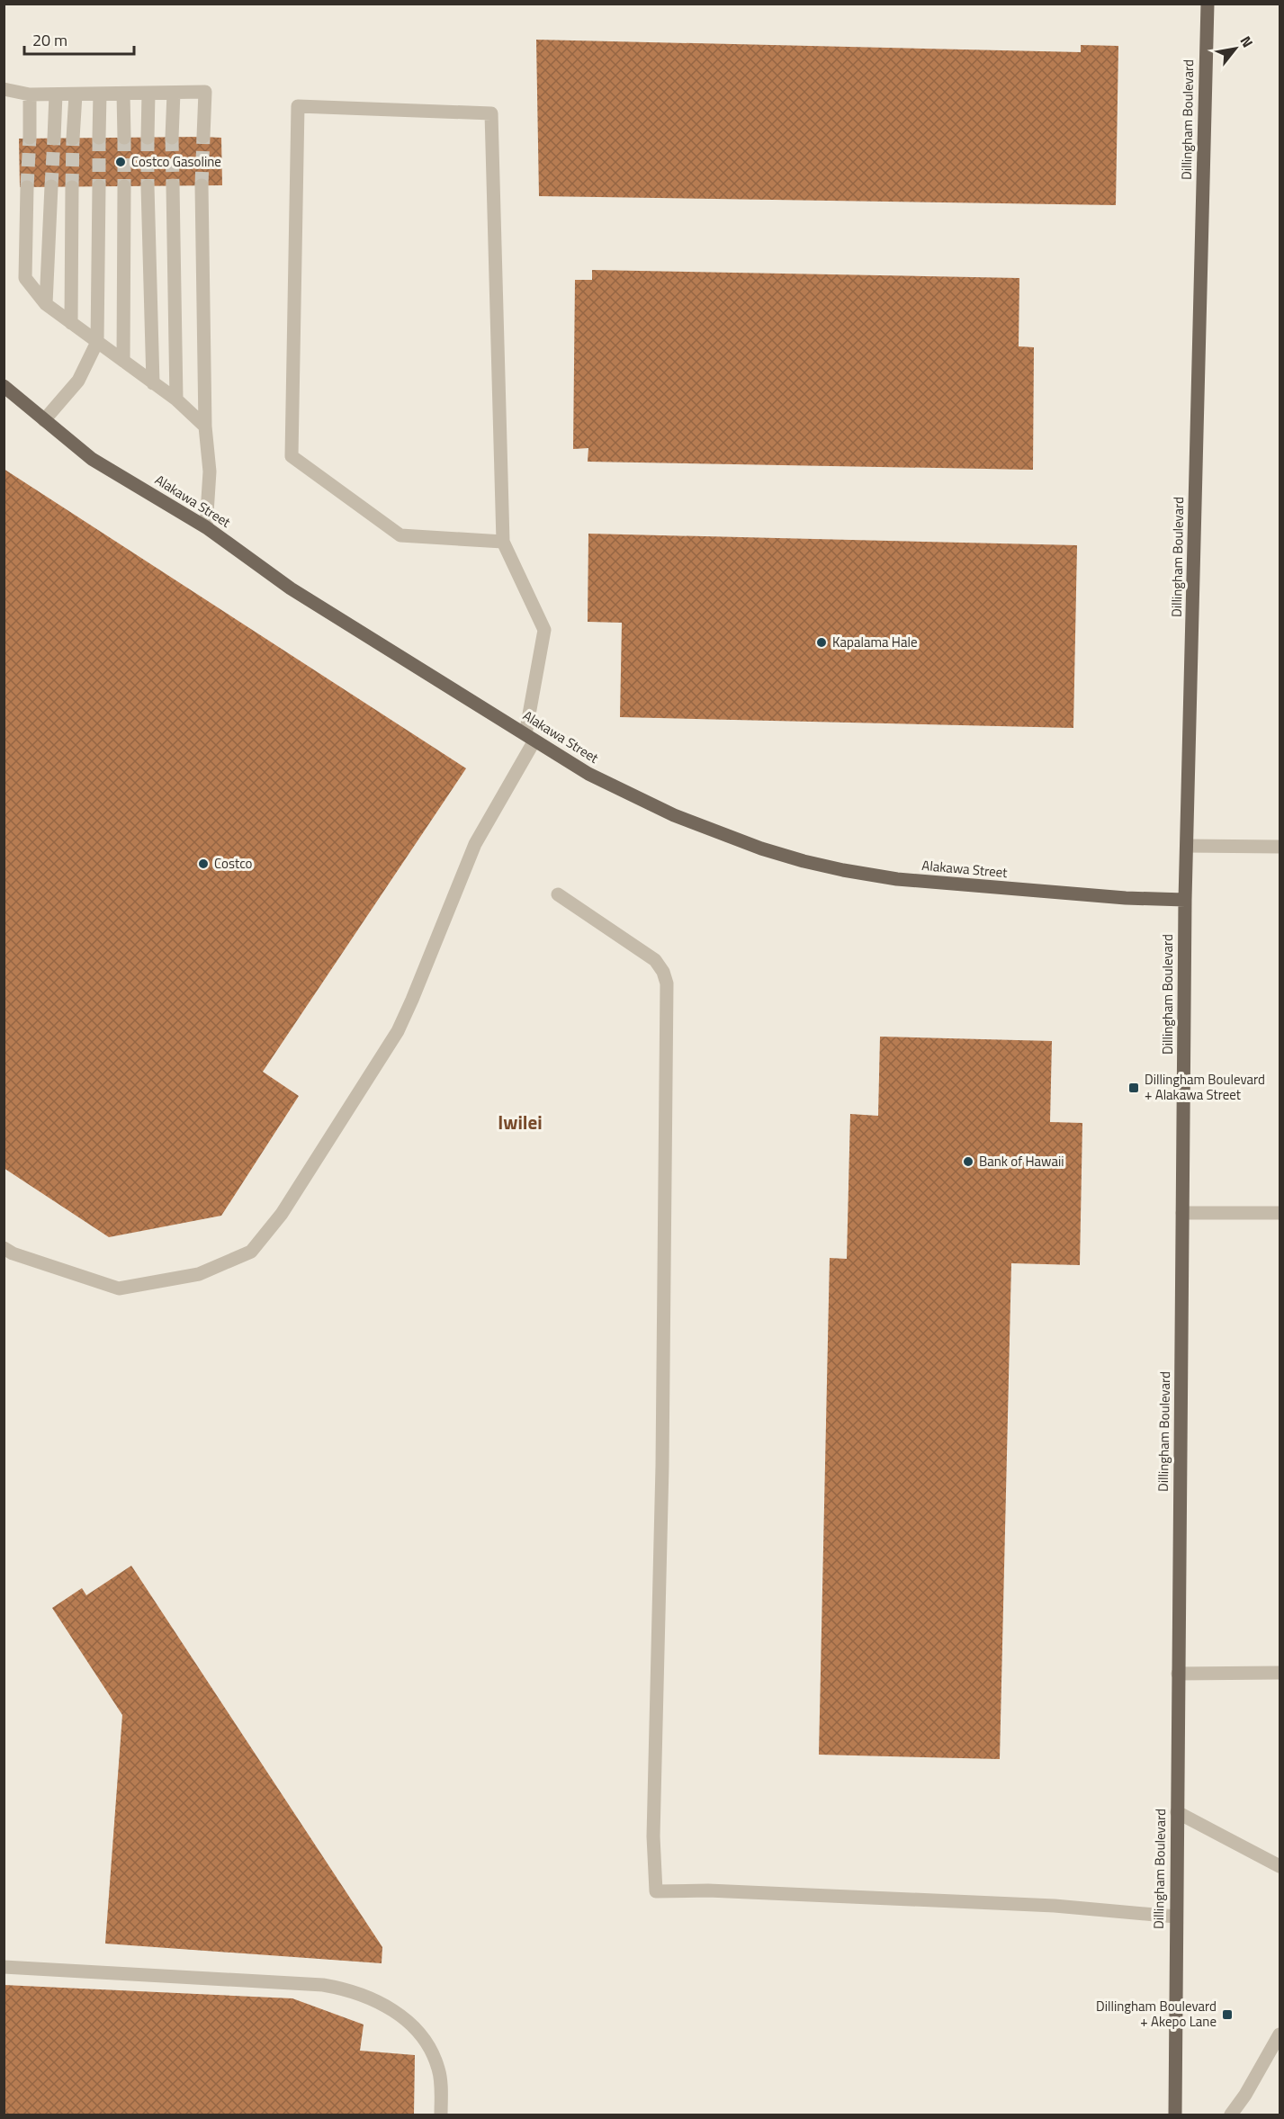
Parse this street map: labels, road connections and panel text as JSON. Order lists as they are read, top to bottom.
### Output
{
  "streets": {
    "main road": ["Dillingham Boulevard", "Alakawa Street"]
  },
  "crossings": [
    ["Dillingham Boulevard", "Alakawa Street"]
  ],
  "districts": ["Iwilei"],
  "places": {
    "other": [
      "Costco Gasoline",
      "Kapalama Hale",
      "Costco",
      "Bank of Hawaii"
    ],
    "transit": ["Dillingham Boulevard + Alakawa Street", "Dillingham Boulevard + Akepo Lane"]
  },
  "scale_bar": "20 m",
  "north": "top right"
}
